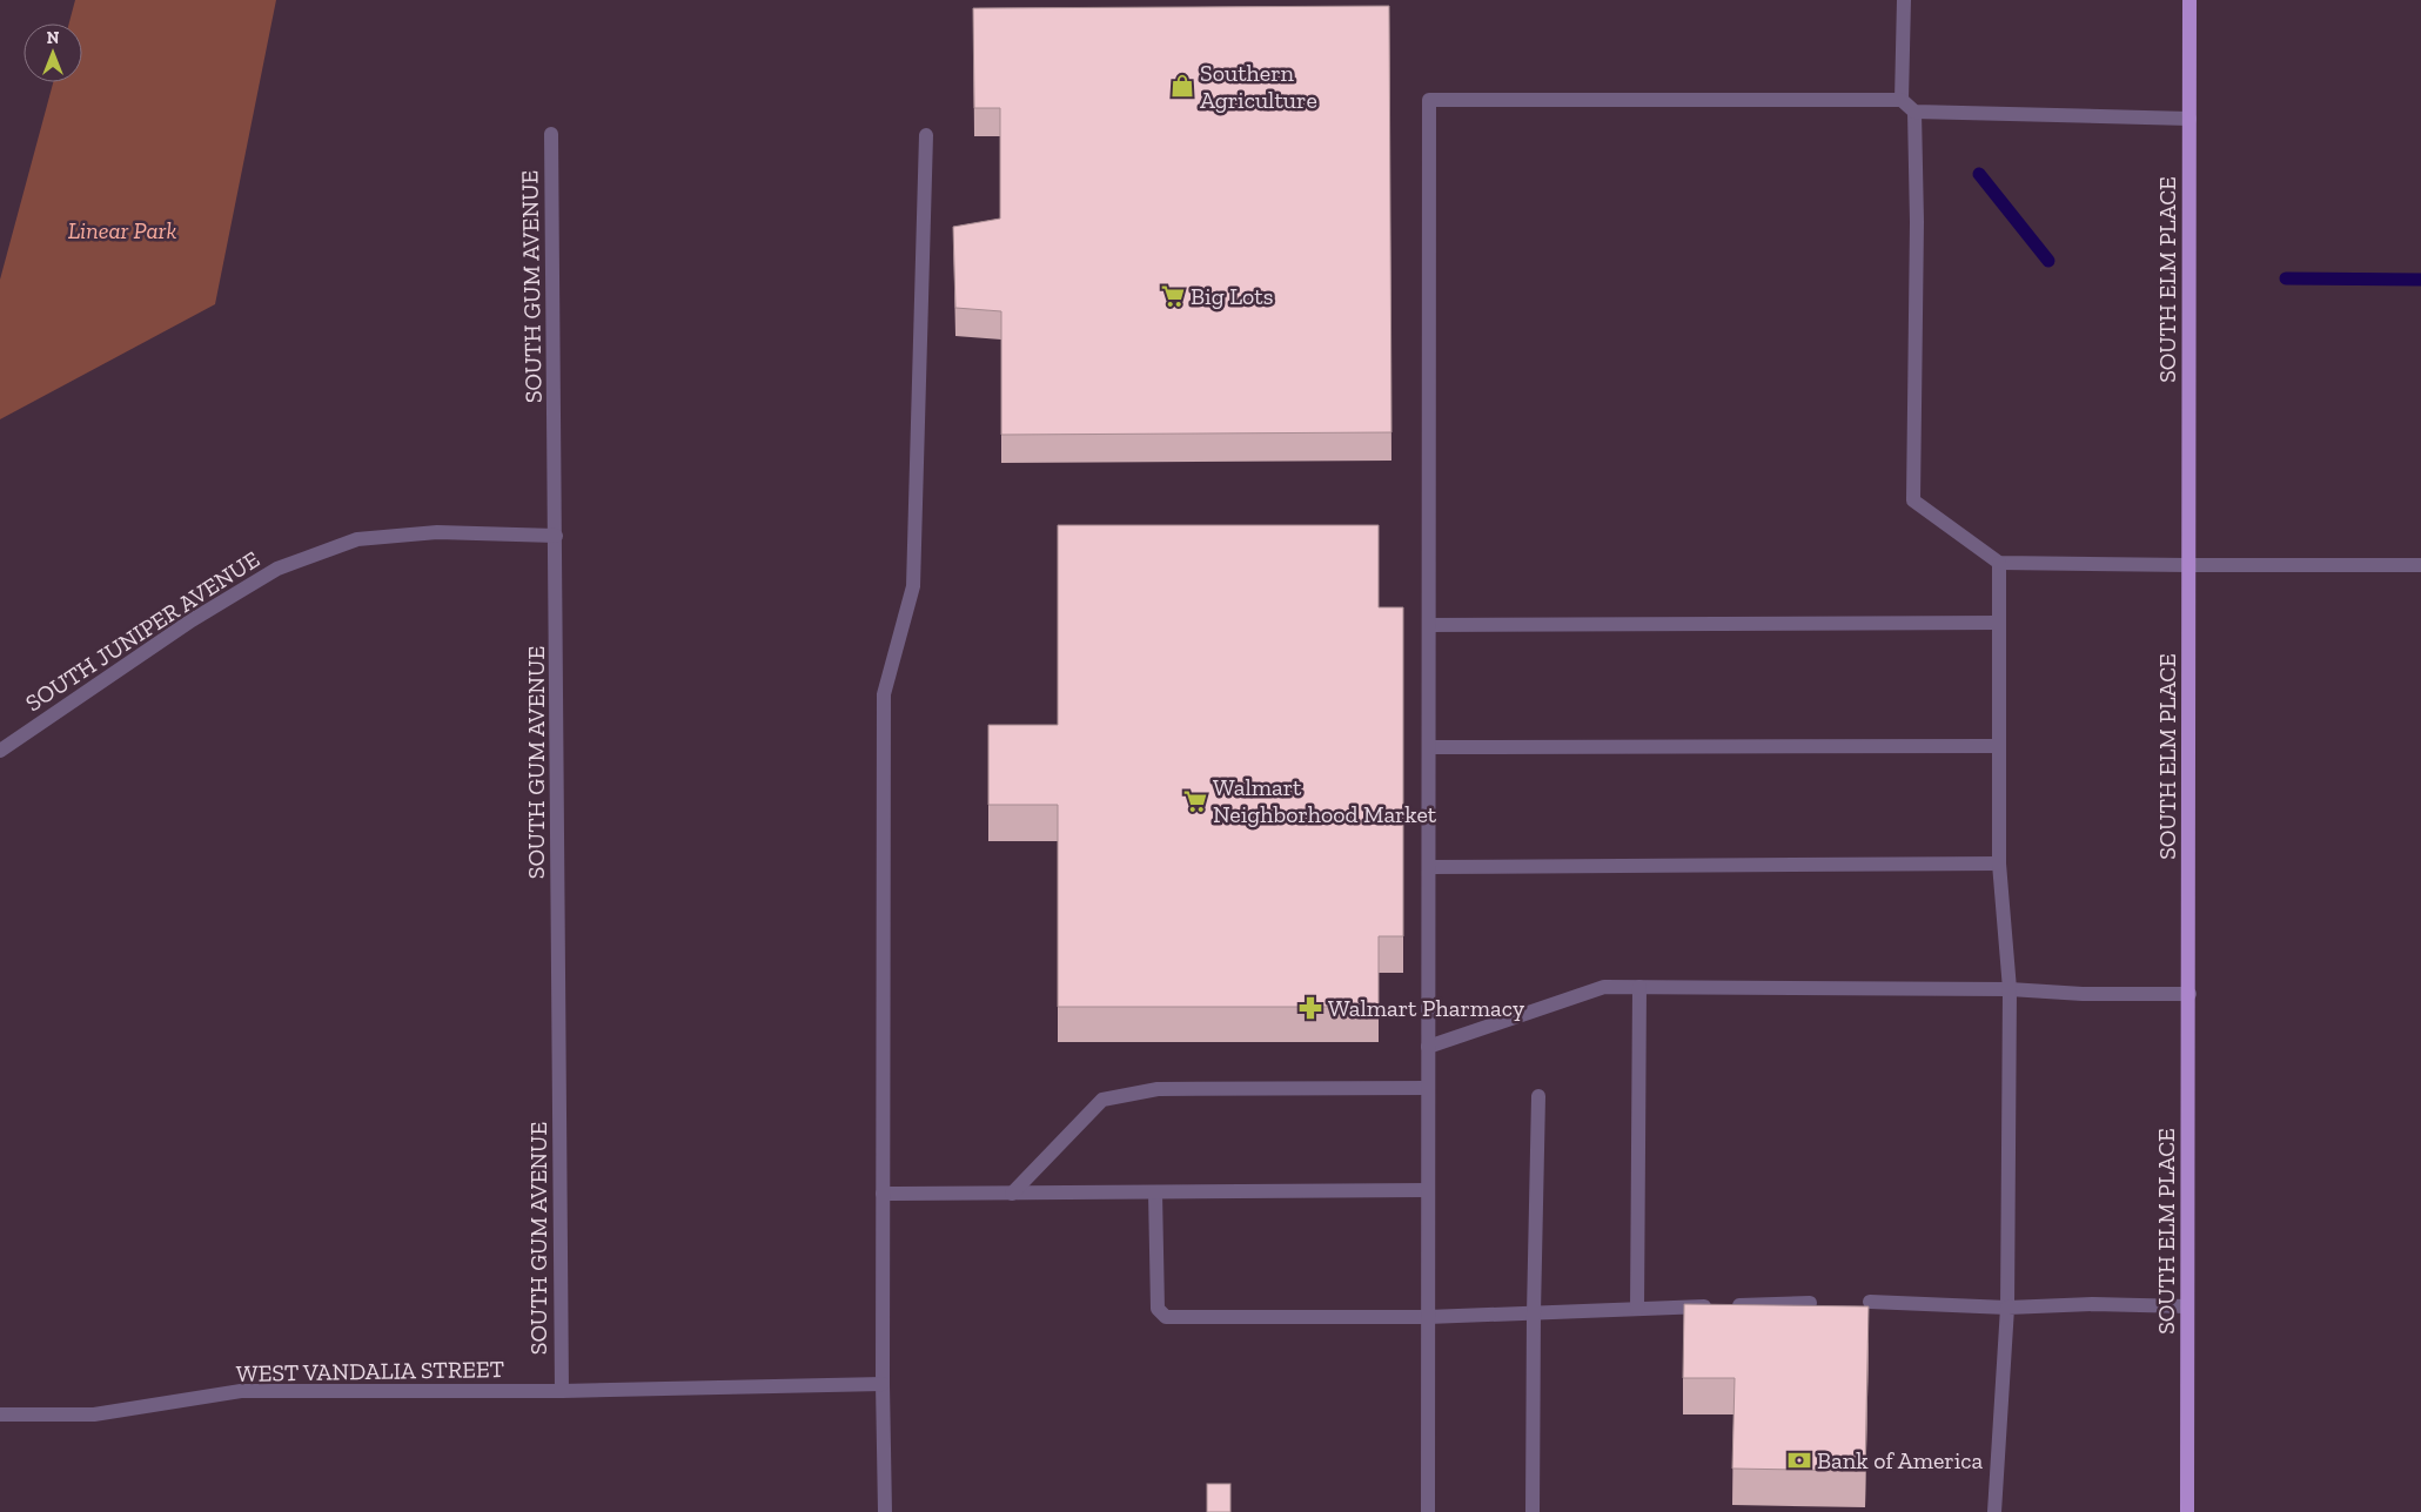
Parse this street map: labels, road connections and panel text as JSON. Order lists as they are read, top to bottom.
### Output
{
  "streets": {
    "main road": ["SOUTH ELM PLACE"],
    "street": ["SOUTH GUM AVENUE", "SOUTH JUNIPER AVENUE", "WEST VANDALIA STREET"]
  },
  "crossings": [
    ["SOUTH GUM AVENUE", "SOUTH JUNIPER AVENUE"],
    ["SOUTH GUM AVENUE", "WEST VANDALIA STREET"]
  ],
  "parks": ["Linear Park"],
  "places": {
    "shop": ["Southern Agriculture"],
    "supermarket": ["Big Lots", "Walmart Neighborhood Market"],
    "pharmacy": ["Walmart Pharmacy"],
    "bank": ["Bank of America"]
  },
  "north": "top"
}
